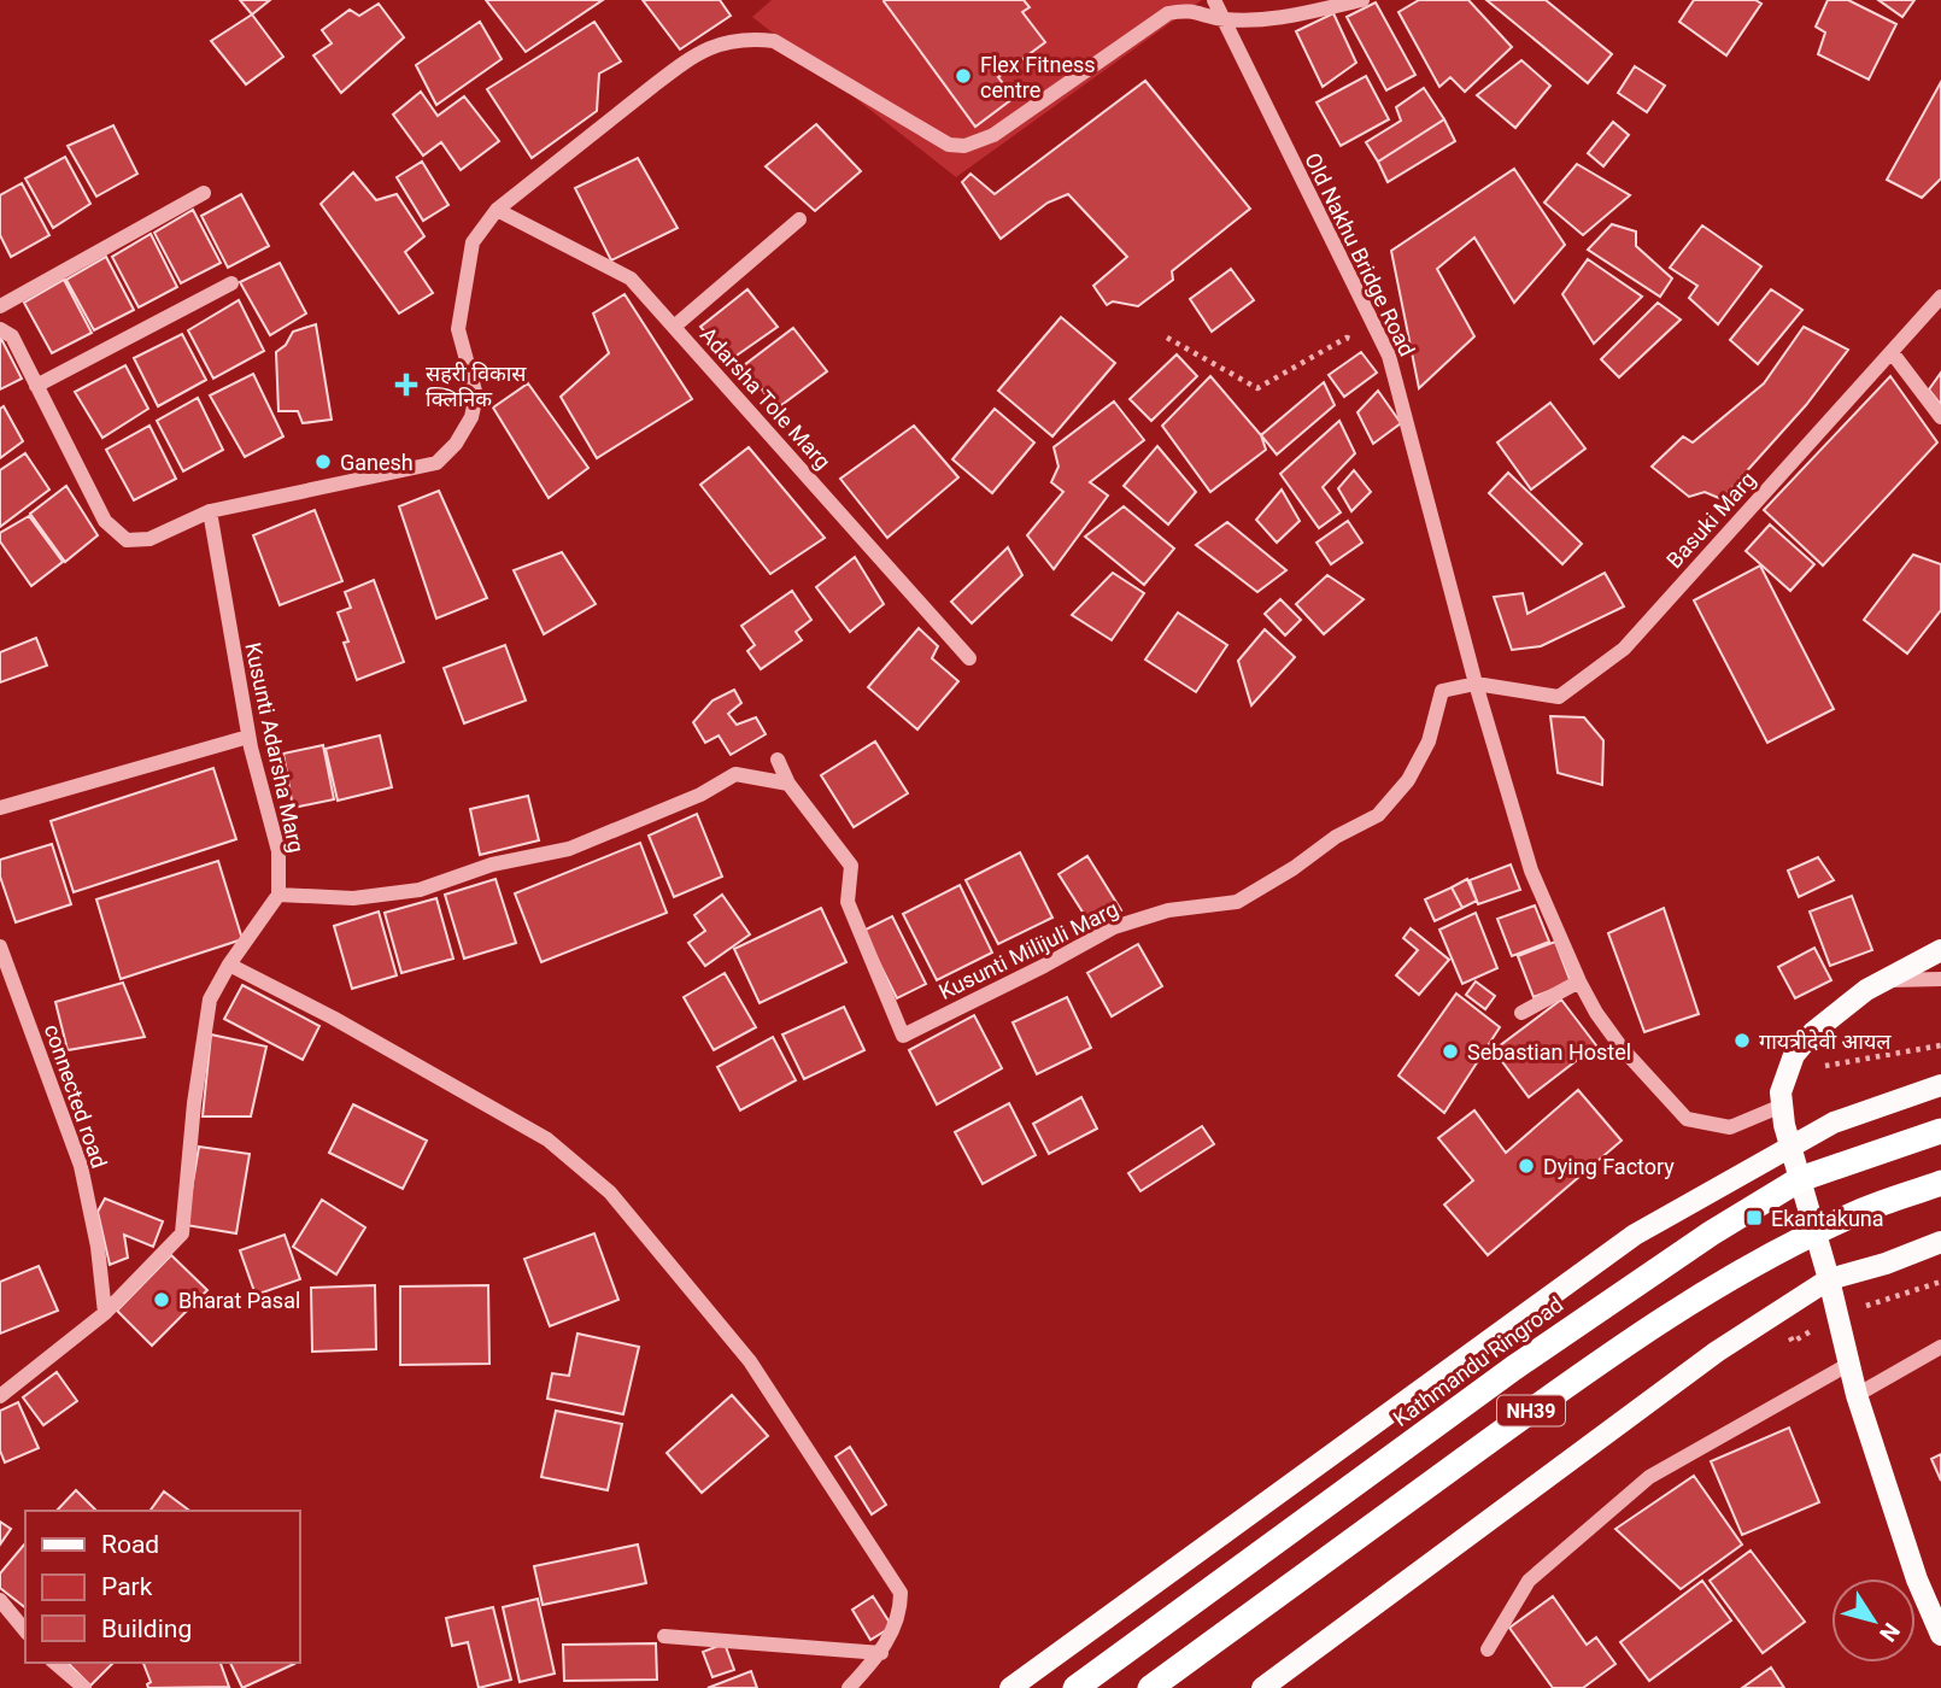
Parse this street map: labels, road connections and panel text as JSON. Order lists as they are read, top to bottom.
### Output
{
  "streets": {
    "highway": ["Kathmandu Ringroad", "NH39"],
    "street": [
      "Old Nakhu Bridge Road",
      "Adarsha Tole Marg",
      "Basuki Marg",
      "Kusunti Adarsha Marg",
      "Kusunti Milijuli Marg",
      "connected road"
    ]
  },
  "crossings": [
    ["Old Nakhu Bridge Road", "Basuki Marg"],
    ["Old Nakhu Bridge Road", "Kusunti Milijuli Marg"],
    ["Basuki Marg", "Kusunti Milijuli Marg"]
  ],
  "places": {
    "other": [
      "Flex Fitness centre",
      "Ganesh",
      "गायत्रीदेवी आयल",
      "Sebastian Hostel",
      "Dying Factory",
      "Bharat Pasal"
    ],
    "health": ["सहरी विकास क्लिनिक"],
    "transit": ["Ekantakuna"]
  },
  "legend": ["Road", "Park", "Building"],
  "north": "bottom right"
}
